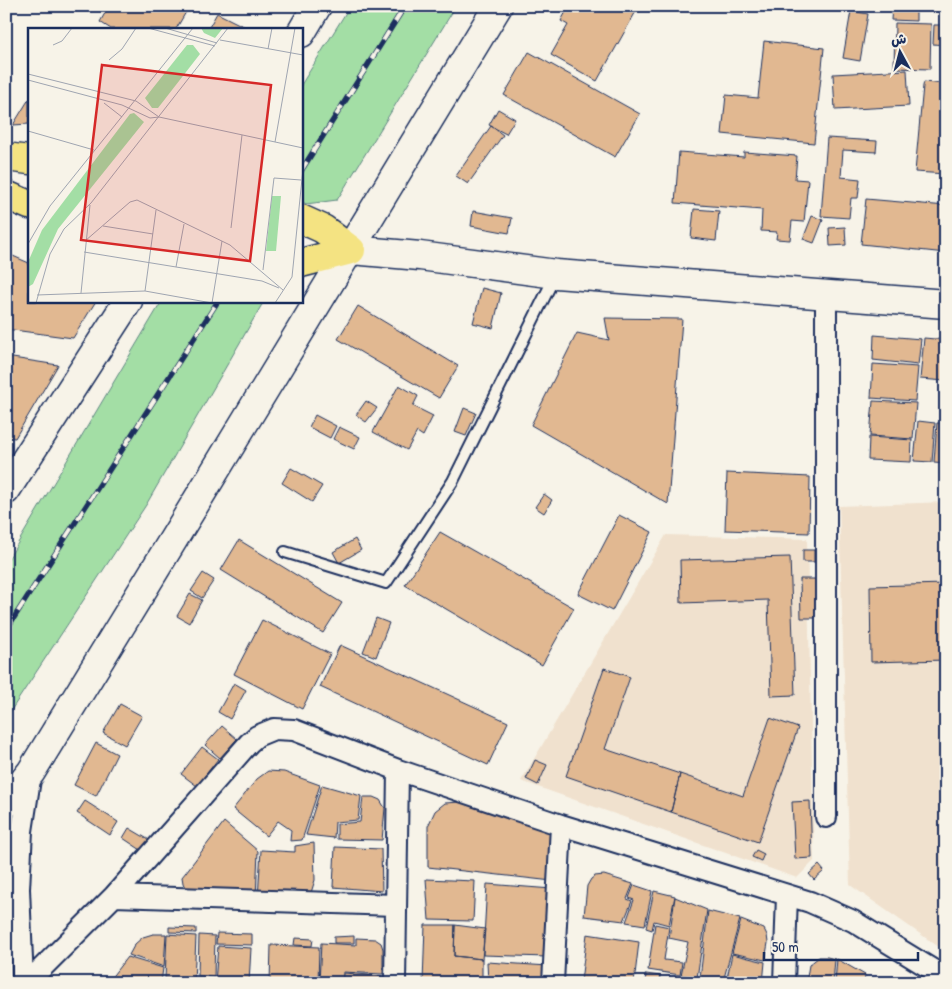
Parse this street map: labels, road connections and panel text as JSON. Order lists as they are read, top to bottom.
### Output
{
  "scale_bar": "50 m",
  "north": "top"
}
